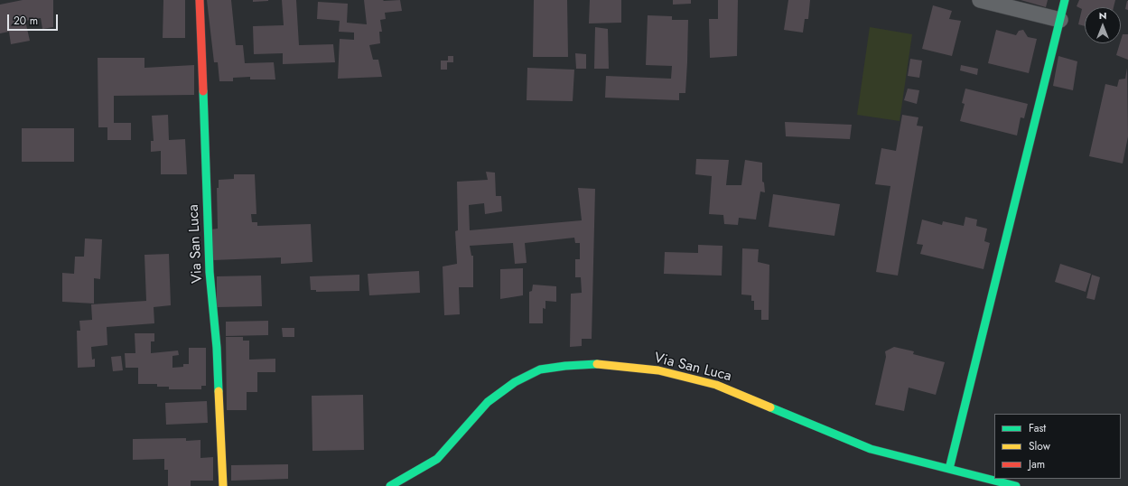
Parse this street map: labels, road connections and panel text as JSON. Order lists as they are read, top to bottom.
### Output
{
  "streets": {
    "street": ["Via San Luca"]
  },
  "legend": ["Fast", "Slow", "Jam"],
  "scale_bar": "20 m",
  "north": "top"
}
